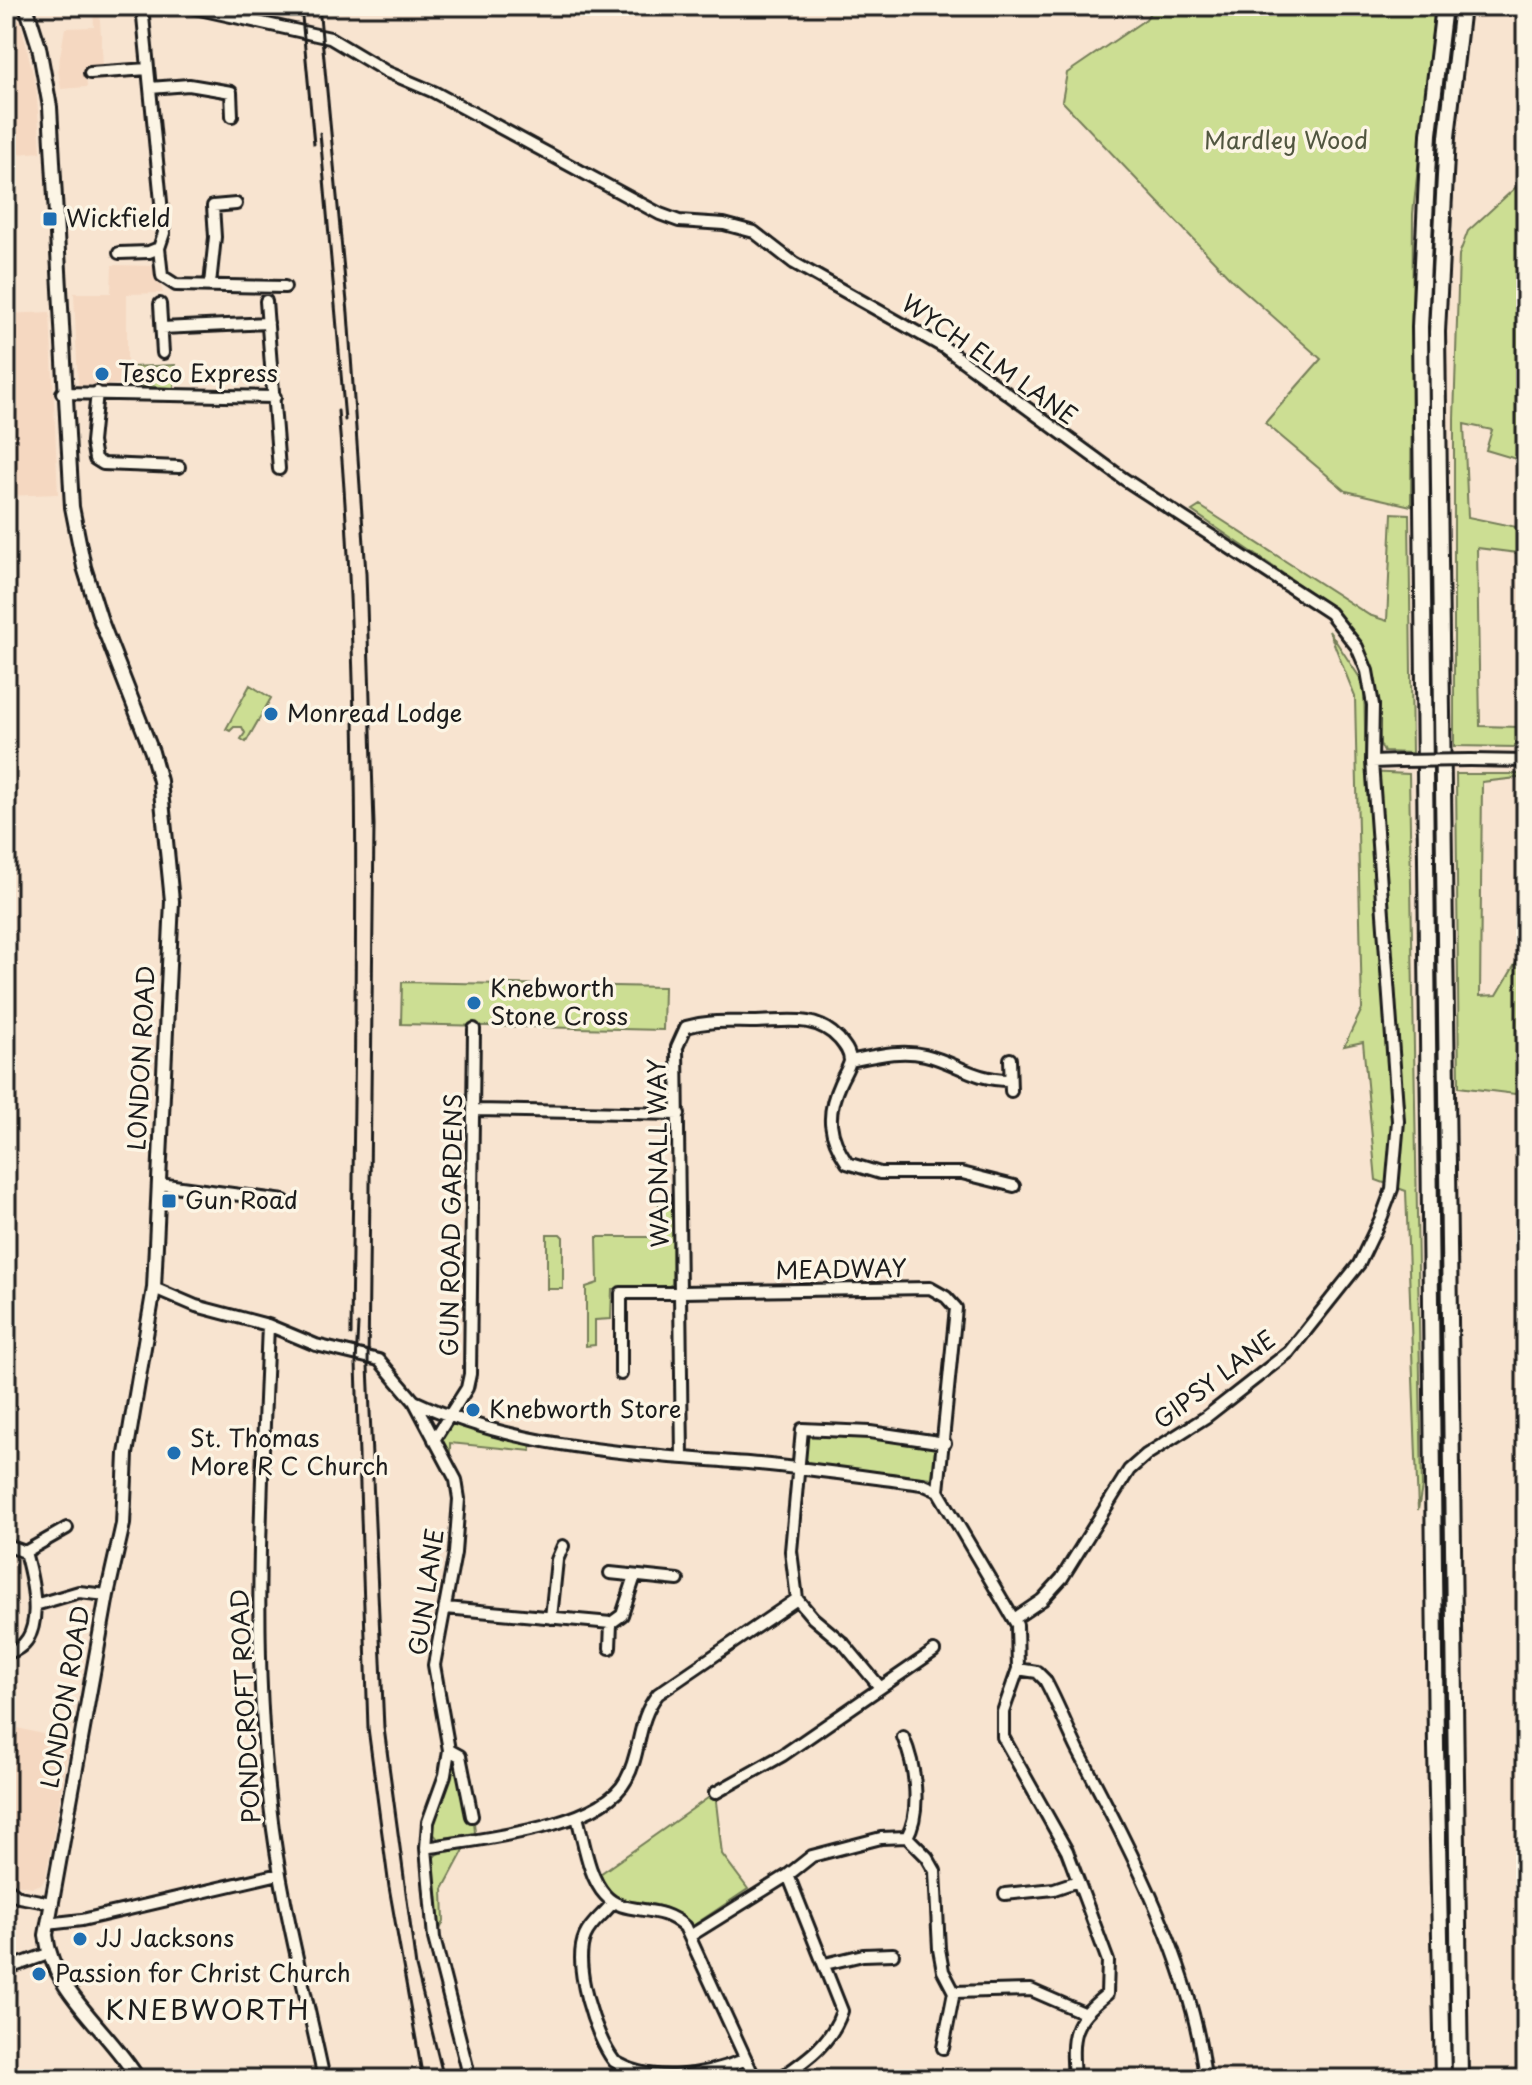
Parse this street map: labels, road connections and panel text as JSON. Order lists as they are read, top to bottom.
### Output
{
  "streets": {
    "main road": ["LONDON ROAD"],
    "street": [
      "WYCH ELM LANE",
      "WADNALL WAY",
      "GUN ROAD GARDENS",
      "MEADWAY",
      "GIPSY LANE",
      "GUN LANE",
      "PONDCROFT ROAD"
    ]
  },
  "crossings": [
    ["WYCH ELM LANE", "GIPSY LANE"],
    ["WADNALL WAY", "MEADWAY"],
    ["GUN ROAD GARDENS", "GUN LANE"],
    ["GUN LANE", "PONDCROFT ROAD"]
  ],
  "districts": ["KNEBWORTH"],
  "parks": ["Mardley Wood"],
  "places": {
    "transit": ["Wickfield", "Gun Road"],
    "other": [
      "Tesco Express",
      "Monread Lodge",
      "Knebworth Stone Cross",
      "Knebworth Store",
      "St. Thomas More R C Church",
      "JJ Jacksons",
      "Passion for Christ Church"
    ]
  }
}
